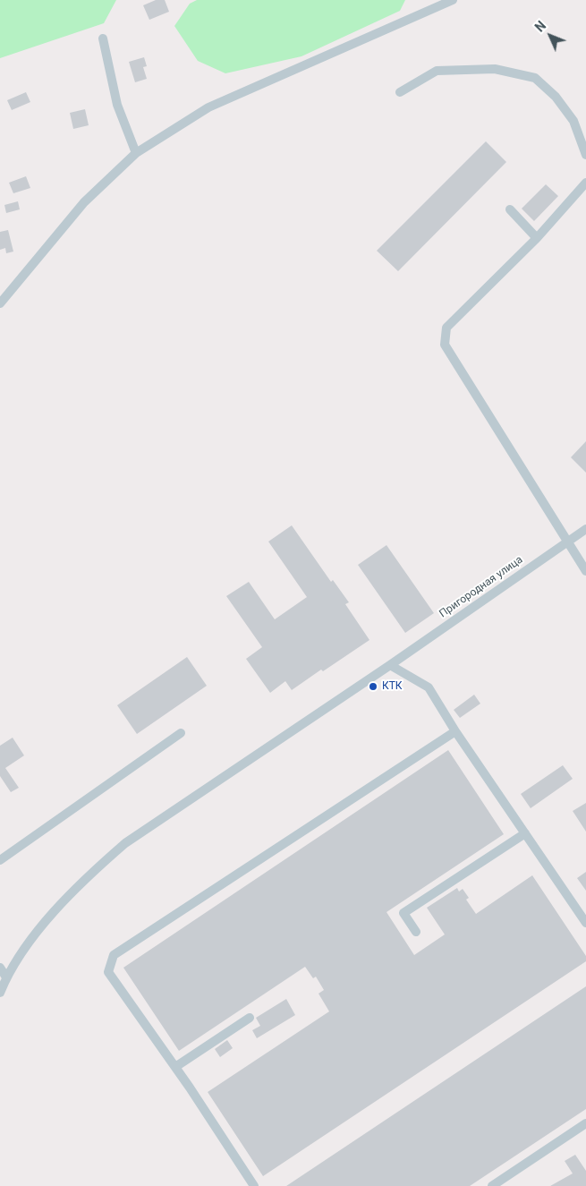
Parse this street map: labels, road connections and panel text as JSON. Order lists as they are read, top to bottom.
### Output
{
  "streets": {
    "street": ["Пригородная улица"]
  },
  "places": ["КТК"],
  "north": "top left"
}
